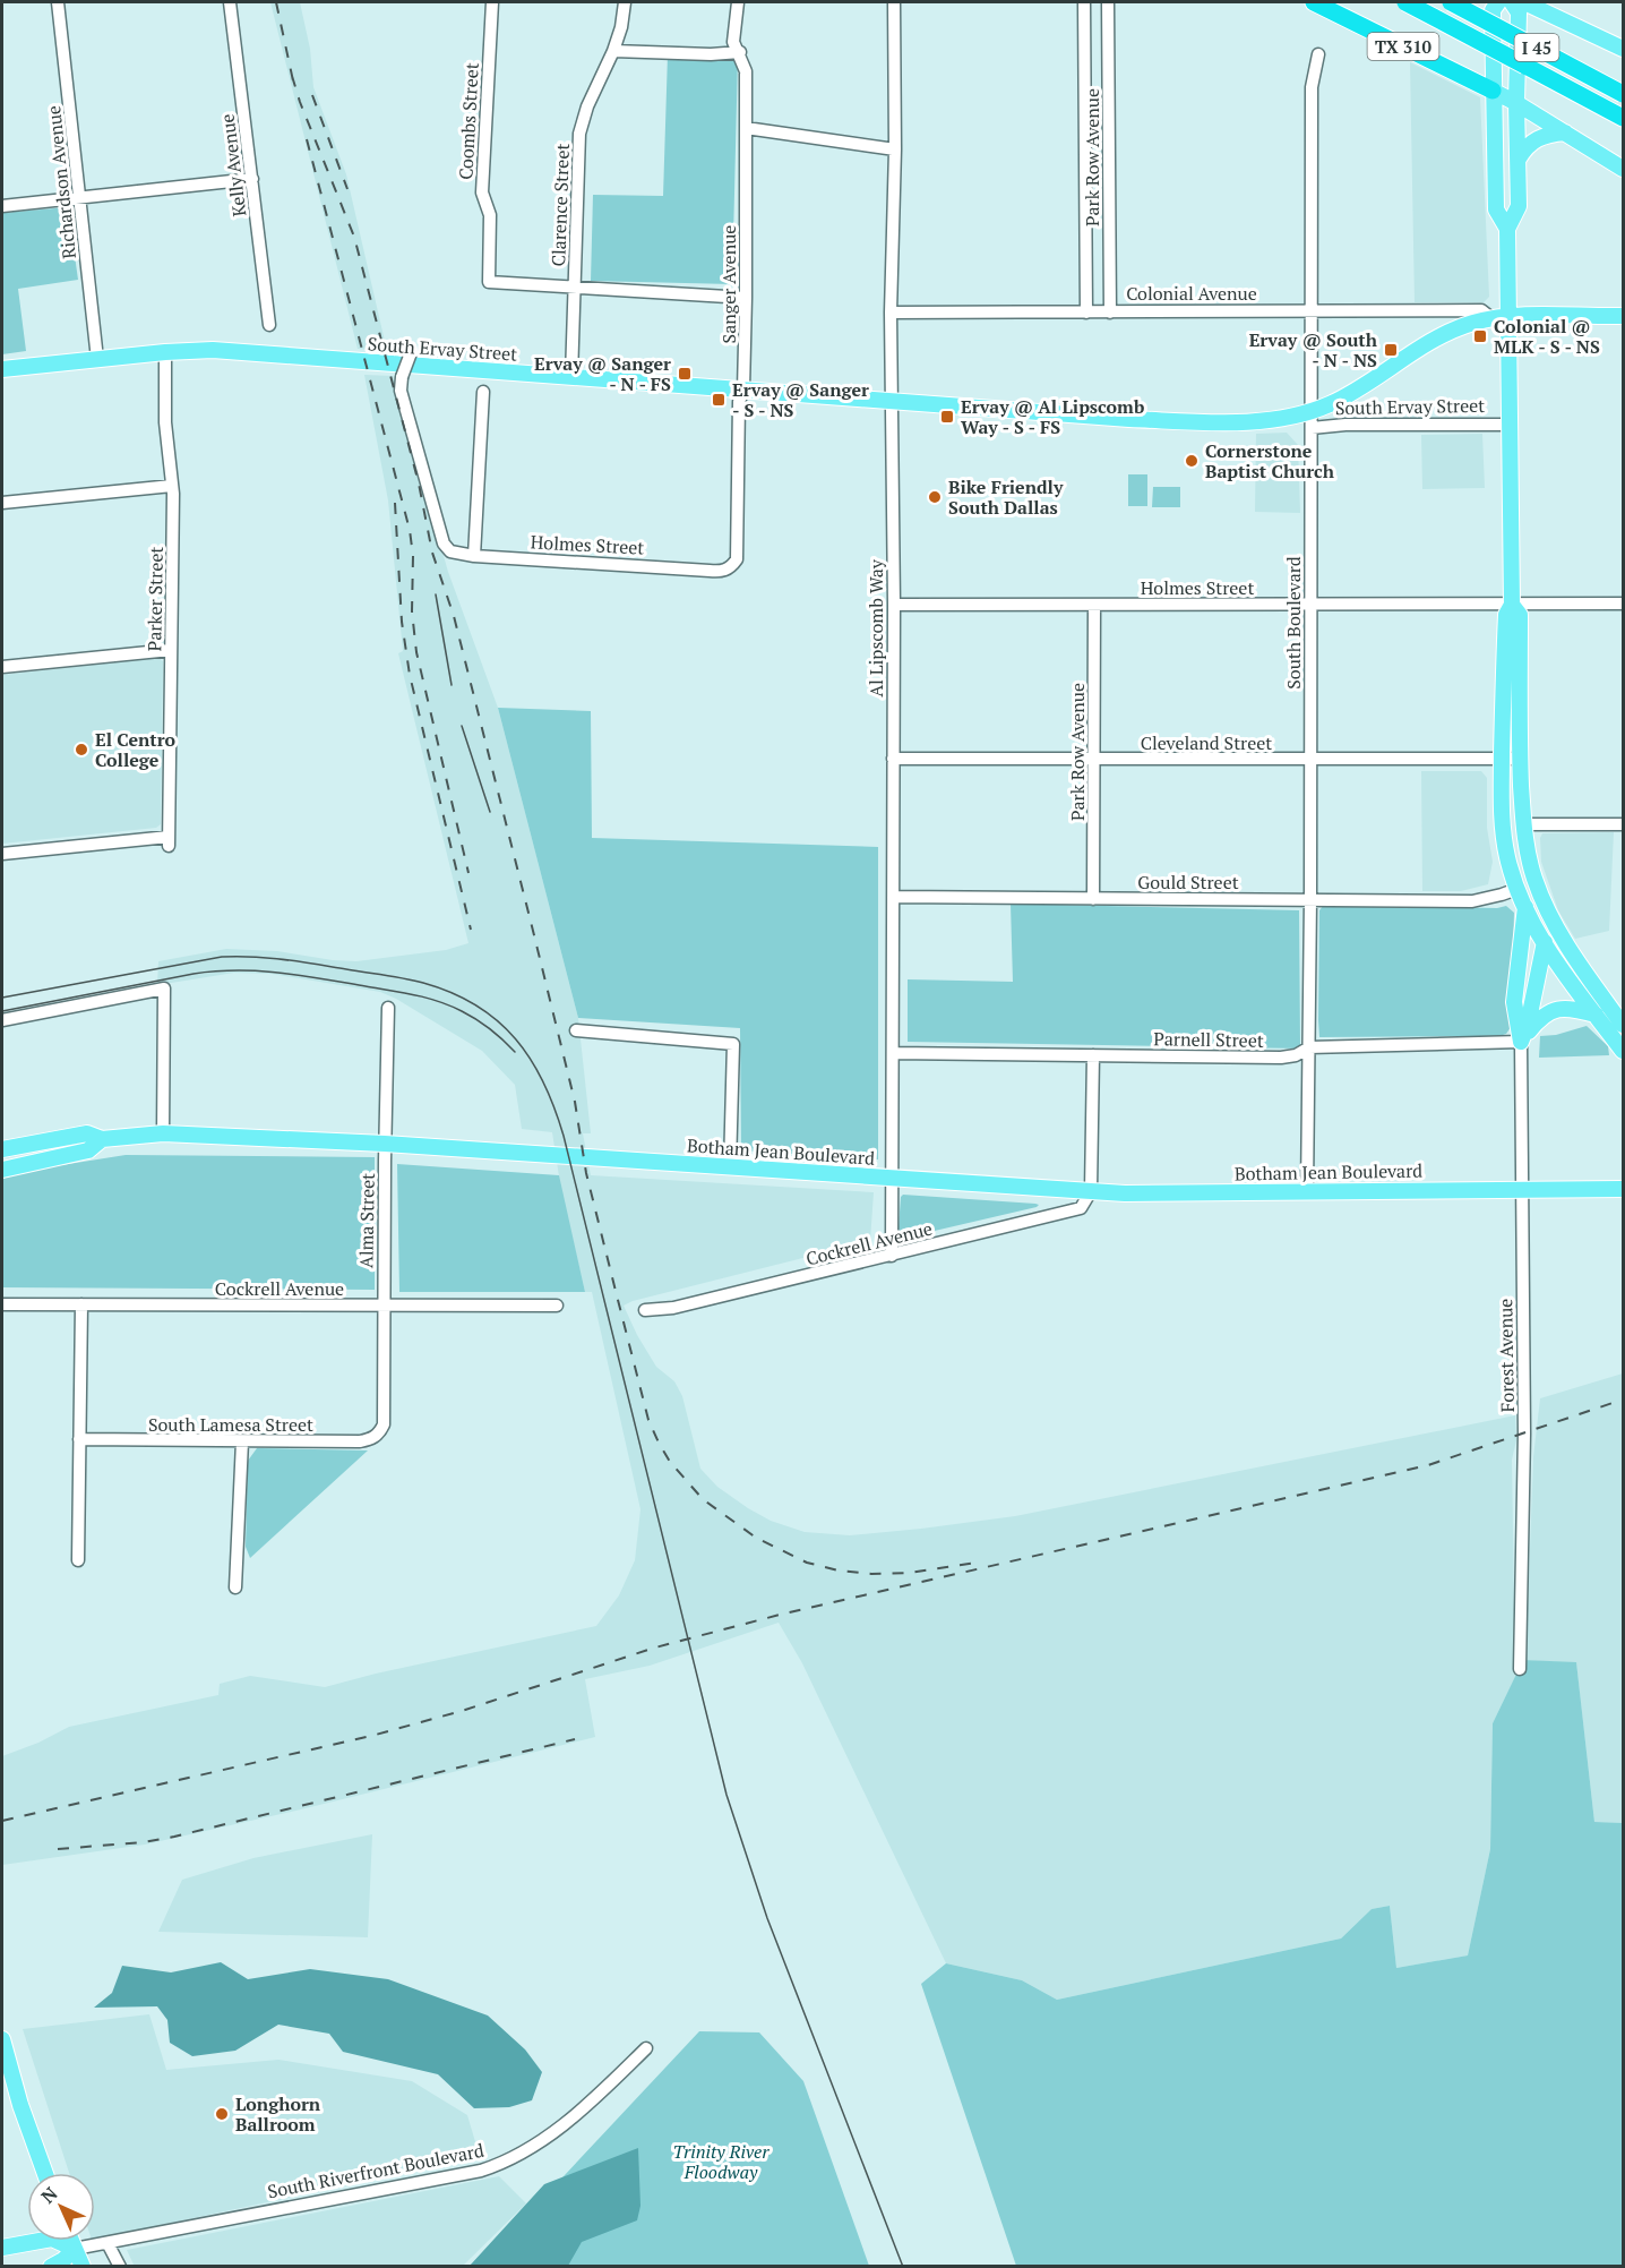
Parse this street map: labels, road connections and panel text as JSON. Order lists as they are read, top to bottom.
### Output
{
  "streets": {
    "highway": ["TX 310", "I 45"],
    "main road": ["South Ervay Street", "Botham Jean Boulevard", "South Riverfront Boulevard"],
    "street": [
      "Coombs Street",
      "Park Row Avenue",
      "Kelly Avenue",
      "Richardson Avenue",
      "Clarence Street",
      "Sanger Avenue",
      "Colonial Avenue",
      "Holmes Street",
      "Parker Street",
      "South Boulevard",
      "Al Lipscomb Way",
      "Cleveland Street",
      "Gould Street",
      "Parnell Street",
      "Alma Street",
      "Cockrell Avenue",
      "Forest Avenue",
      "South Lamesa Street"
    ]
  },
  "crossings": [
    ["Coombs Street", "Clarence Street"],
    ["Park Row Avenue", "Colonial Avenue"],
    ["Park Row Avenue", "Holmes Street"],
    ["Park Row Avenue", "Cleveland Street"],
    ["Park Row Avenue", "Gould Street"],
    ["Richardson Avenue", "South Ervay Street"],
    ["Clarence Street", "South Ervay Street"],
    ["Sanger Avenue", "South Ervay Street"],
    ["Sanger Avenue", "Holmes Street"],
    ["Colonial Avenue", "South Ervay Street"],
    ["Colonial Avenue", "South Boulevard"],
    ["Colonial Avenue", "Al Lipscomb Way"],
    ["South Ervay Street", "Parker Street"],
    ["South Ervay Street", "South Boulevard"],
    ["South Ervay Street", "Al Lipscomb Way"],
    ["Holmes Street", "South Boulevard"],
    ["Holmes Street", "Al Lipscomb Way"],
    ["South Boulevard", "Cleveland Street"],
    ["South Boulevard", "Gould Street"],
    ["South Boulevard", "Parnell Street"],
    ["South Boulevard", "Botham Jean Boulevard"],
    ["Al Lipscomb Way", "Cleveland Street"],
    ["Al Lipscomb Way", "Gould Street"],
    ["Al Lipscomb Way", "Parnell Street"],
    ["Al Lipscomb Way", "Botham Jean Boulevard"],
    ["Al Lipscomb Way", "Cockrell Avenue"],
    ["Parnell Street", "Forest Avenue"],
    ["Botham Jean Boulevard", "Alma Street"],
    ["Botham Jean Boulevard", "Cockrell Avenue"],
    ["Botham Jean Boulevard", "Forest Avenue"],
    ["Alma Street", "Cockrell Avenue"],
    ["Alma Street", "South Lamesa Street"]
  ],
  "parks": ["Trinity River Floodway"],
  "places": {
    "transit": [
      "Colonial @ MLK - S - NS",
      "Ervay @ South - N - NS",
      "Ervay @ Sanger - N - FS",
      "Ervay @ Sanger - S - NS",
      "Ervay @ Al Lipscomb Way - S - FS"
    ],
    "other": [
      "Cornerstone Baptist Church",
      "Bike Friendly South Dallas",
      "El Centro College",
      "Longhorn Ballroom"
    ]
  },
  "north": "top left"
}
